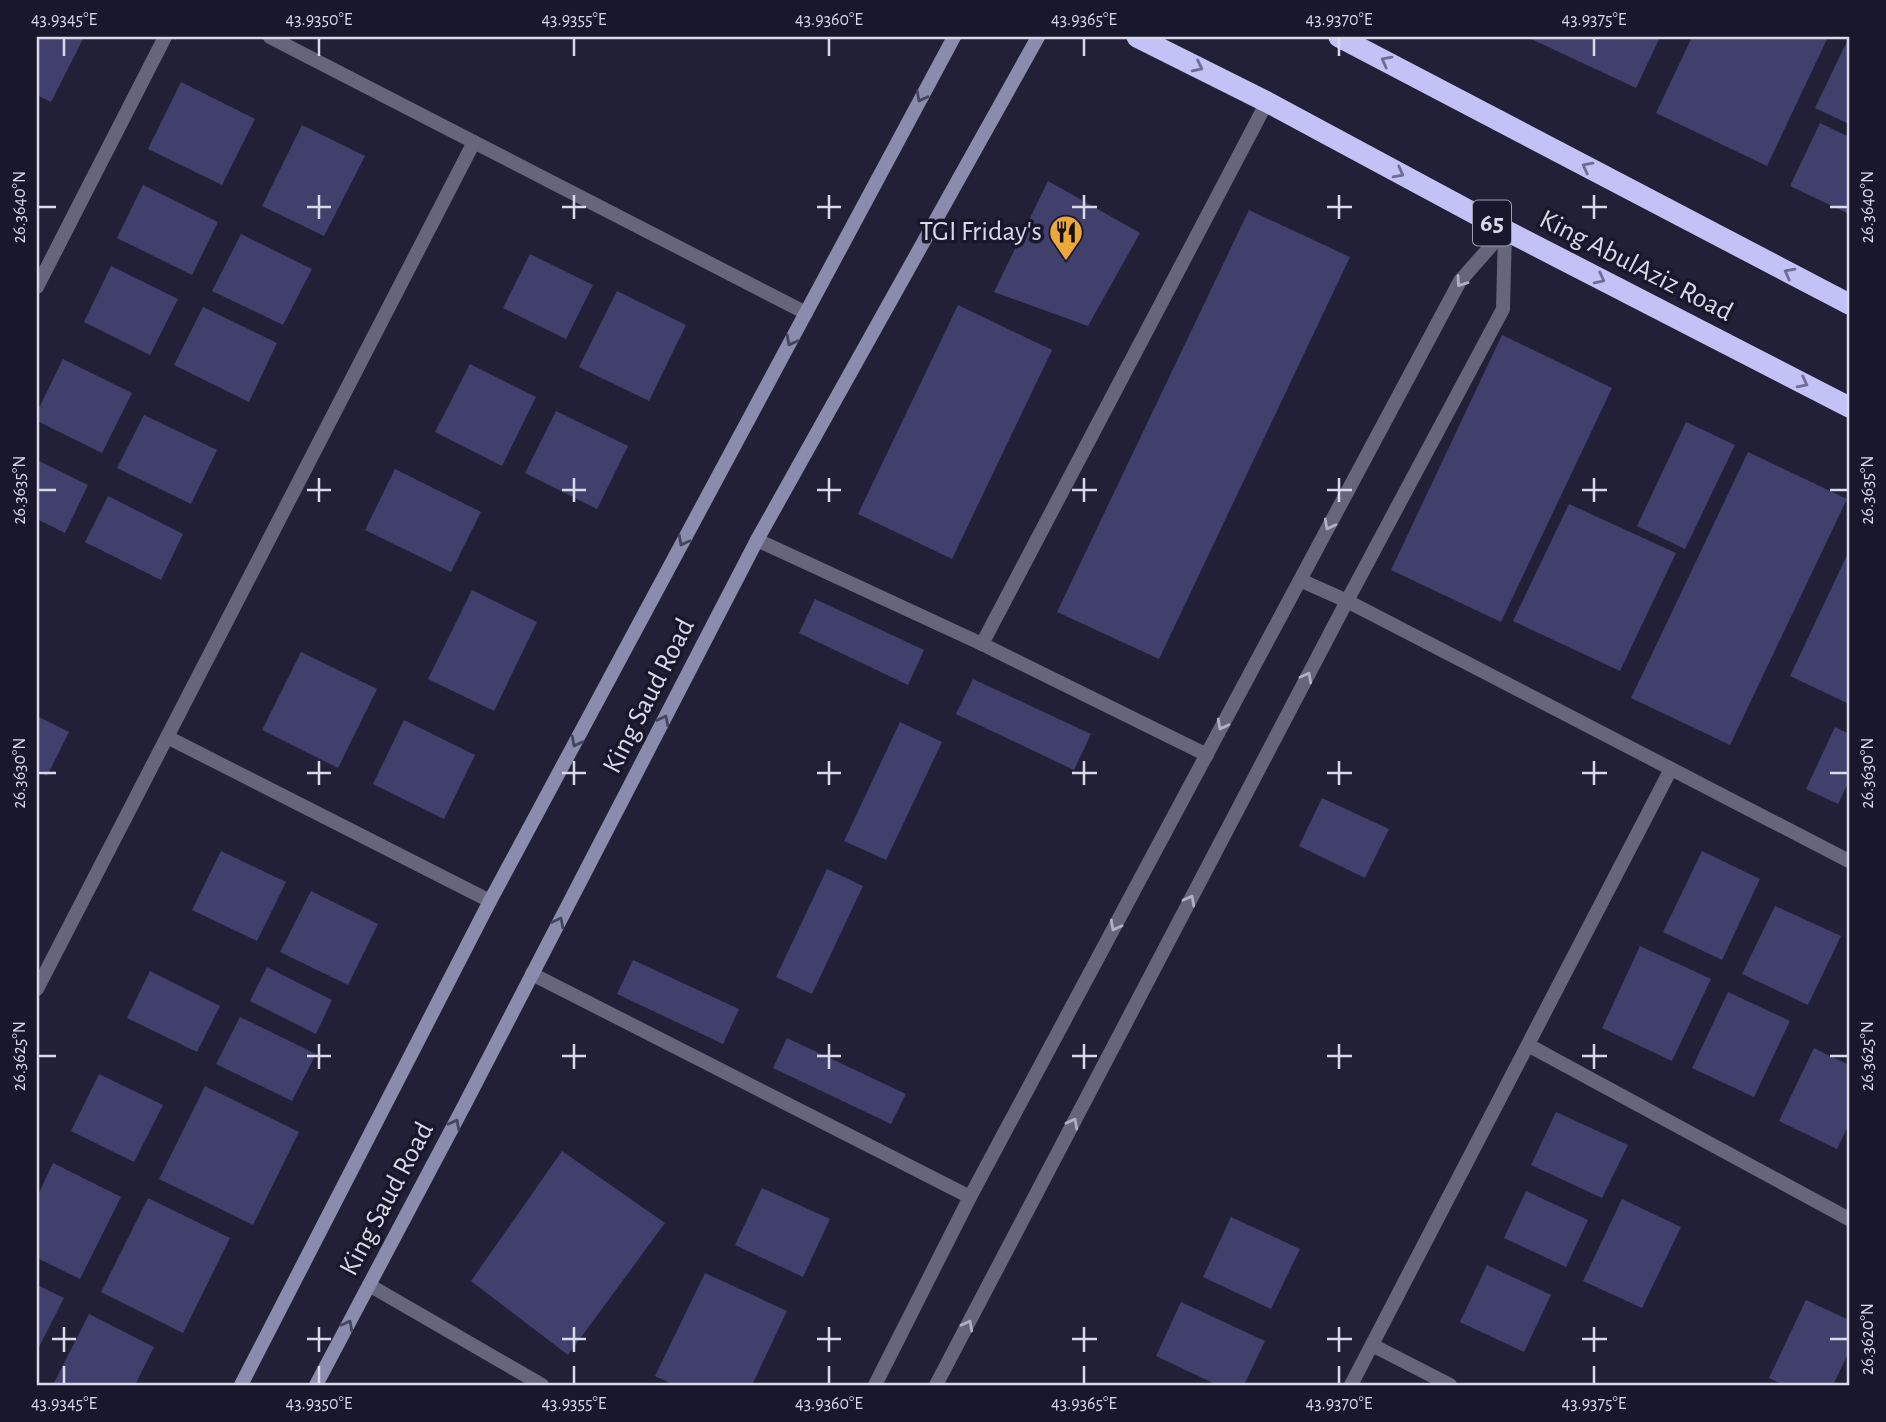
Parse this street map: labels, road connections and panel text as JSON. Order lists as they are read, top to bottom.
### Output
{
  "streets": {
    "highway": ["65", "King AbulAziz Road"],
    "main road": ["King Saud Road"]
  },
  "places": {
    "restaurant": ["TGI Friday's"]
  },
  "coordinates": [
    "43.9345°E",
    "43.9350°E",
    "43.9355°E",
    "43.9360°E",
    "43.9365°E",
    "43.9370°E",
    "43.9375°E",
    "26.3640°N",
    "26.3635°N",
    "26.3630°N",
    "26.3625°N",
    "26.3620°N"
  ]
}
